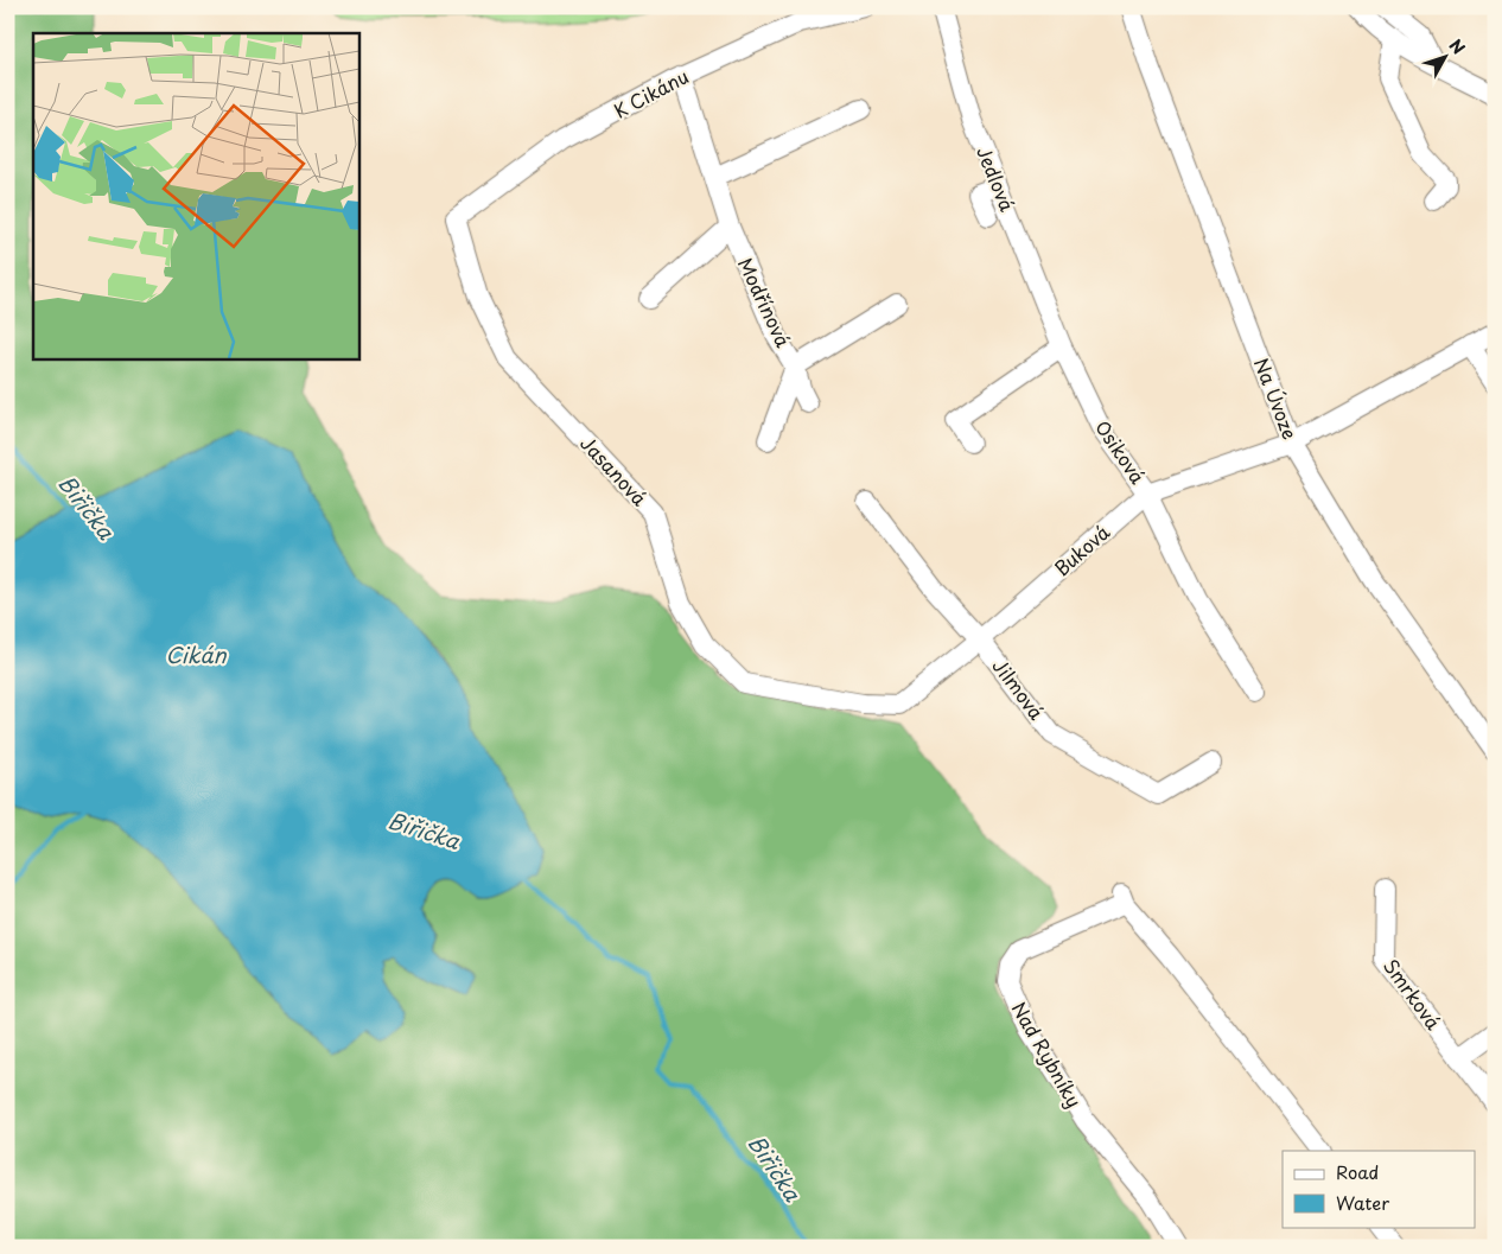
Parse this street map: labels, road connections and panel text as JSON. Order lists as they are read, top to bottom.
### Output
{
  "streets": {
    "street": [
      "K Cikánu",
      "Jedlová",
      "Modřínová",
      "Na Úvoze",
      "Osiková",
      "Jasanová",
      "Buková",
      "Jilmová",
      "Smrková",
      "Nad Rybníky"
    ]
  },
  "crossings": [
    ["K Cikánu", "Modřínová"],
    ["K Cikánu", "Jasanová"],
    ["Jedlová", "Osiková"],
    ["Na Úvoze", "Buková"],
    ["Osiková", "Buková"],
    ["Jasanová", "Buková"],
    ["Buková", "Jilmová"]
  ],
  "water": ["Biřička", "Cikán"],
  "legend": ["Road", "Water"],
  "north": "top right"
}
